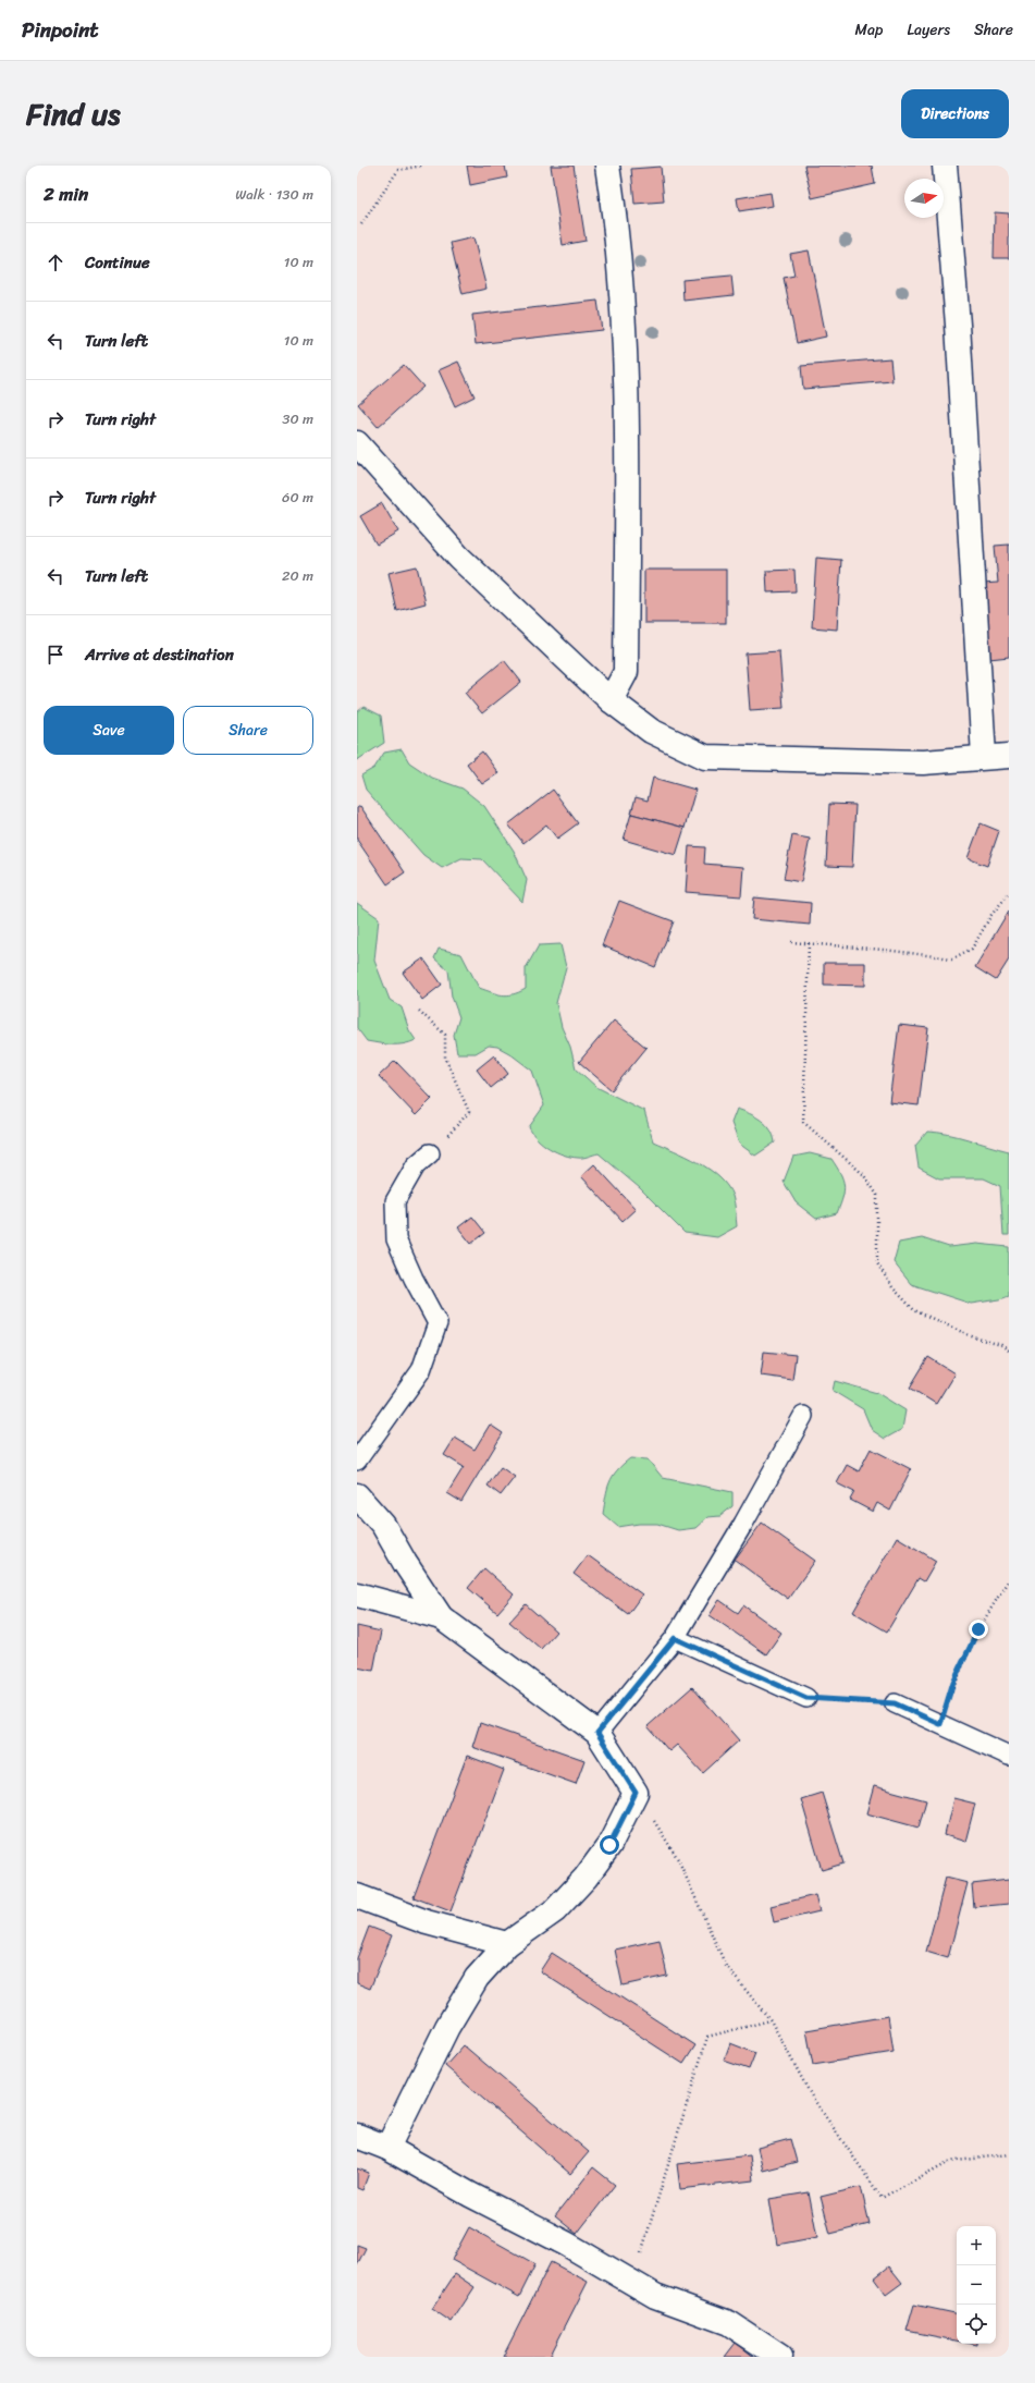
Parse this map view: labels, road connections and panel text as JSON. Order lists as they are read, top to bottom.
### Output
{
  "north": "right",
  "page": {
    "header": "Pinpoint",
    "nav": ["Map", "Layers", "Share"],
    "title": "Find us",
    "buttons": [
      "Directions",
      ["Save", "Share"]
    ],
    "heading": ["2 min", "Walk · 130 m"],
    "list": [
      ["Continue", "10 m"],
      ["Turn left", "10 m"],
      ["Turn right", "30 m"],
      ["Turn right", "60 m"],
      ["Turn left", "20 m"],
      "Arrive at destination"
    ],
    "map_buttons": ["+", "−"]
  }
}
